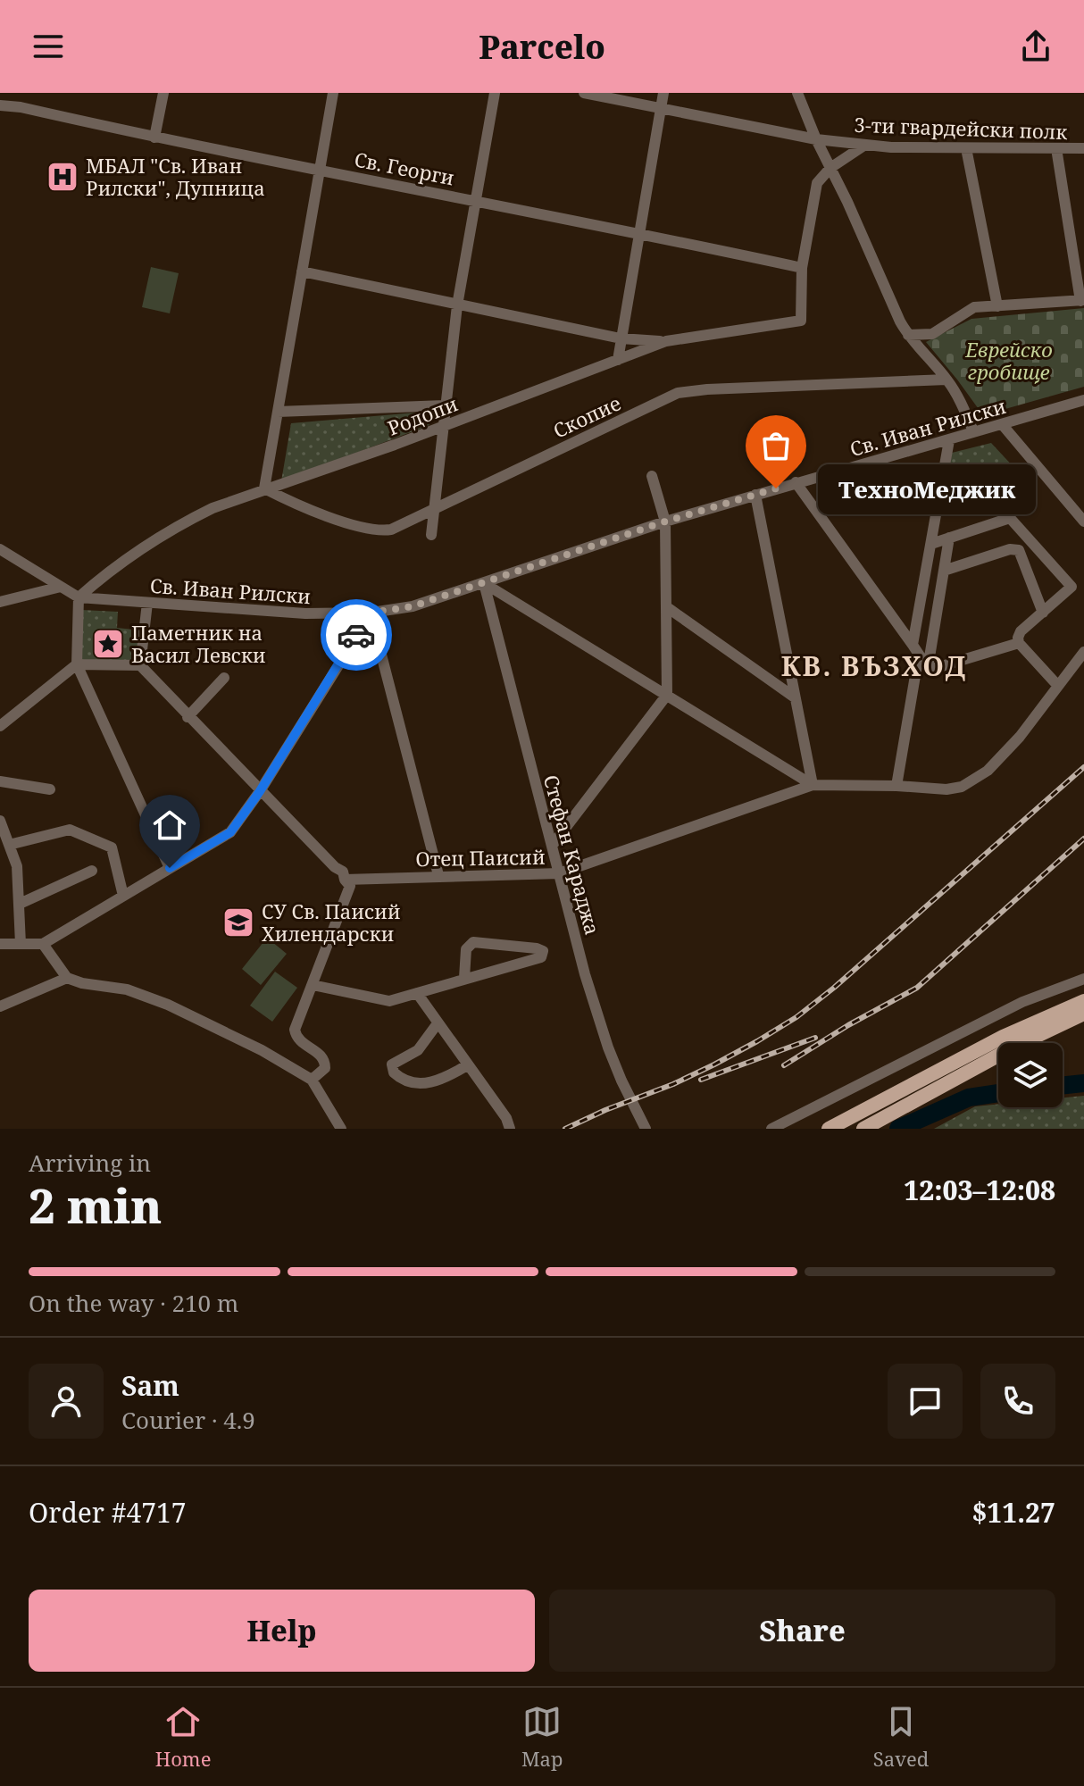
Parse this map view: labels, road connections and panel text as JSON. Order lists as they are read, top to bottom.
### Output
{
  "streets": {
    "street": [
      "3-ти гвардейски полк",
      "Св. Георги",
      "Родопи",
      "Скопие",
      "Св. Иван Рилски",
      "Стефан Караджа",
      "Отец Паисий"
    ]
  },
  "crossings": [
    ["Св. Георги", "Родопи"],
    ["Родопи", "Скопие"],
    ["Родопи", "Св. Иван Рилски"],
    ["Св. Иван Рилски", "Стефан Караджа"],
    ["Стефан Караджа", "Отец Паисий"]
  ],
  "districts": ["КВ. ВЪЗХОД"],
  "parks": ["Еврейско гробище"],
  "places": {
    "hospital": ["МБАЛ \"Св. Иван Рилски\", Дупница"],
    "other": ["ТехноМеджик"],
    "place": ["Паметник на Васил Левски"],
    "school or university": ["СУ Св. Паисий Хилендарски"]
  },
  "page": {
    "header": "Parcelo",
    "bubble": "ТехноМеджик",
    "heading": ["2 min", "Arriving in", "12:03–12:08"],
    "panel": [
      "Sam",
      "Courier · 4.9",
      "Order #4717",
      "$11.27"
    ],
    "bar": "On the way · 210 m",
    "buttons": ["Help", "Share"],
    "tabs": ["Home", "Map", "Saved"]
  }
}
